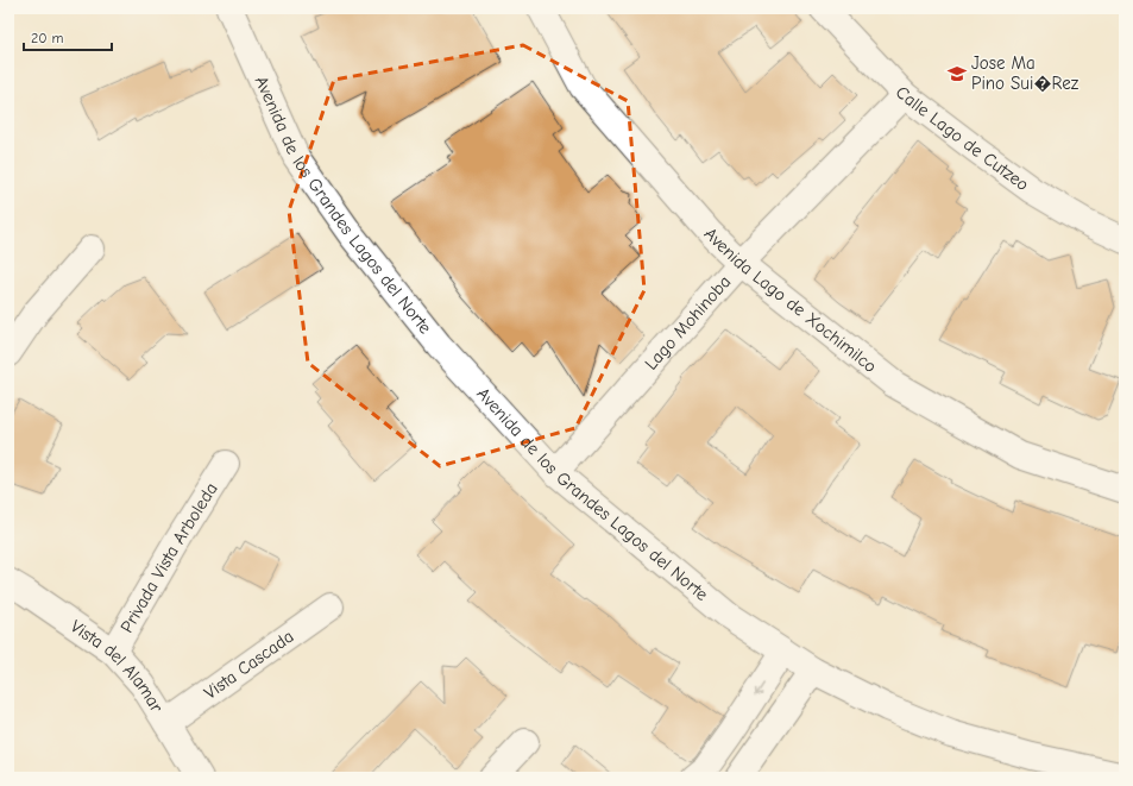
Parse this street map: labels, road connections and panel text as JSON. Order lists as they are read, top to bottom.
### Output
{
  "streets": {
    "street": [
      "Calle Lago de Cutzeo",
      "Avenida de los Grandes Lagos del Norte",
      "Avenida Lago de Xochimilco",
      "Lago Mohinoba",
      "Privada Vista Arboleda",
      "Vista Cascada",
      "Vista del Alamar"
    ]
  },
  "crossings": [
    ["Calle Lago de Cutzeo", "Lago Mohinoba"],
    ["Avenida de los Grandes Lagos del Norte", "Lago Mohinoba"],
    ["Avenida Lago de Xochimilco", "Lago Mohinoba"],
    ["Privada Vista Arboleda", "Vista del Alamar"],
    ["Vista Cascada", "Vista del Alamar"]
  ],
  "places": {
    "school or university": ["Jose Ma Pino Sui�Rez"]
  },
  "scale_bar": "20 m"
}
